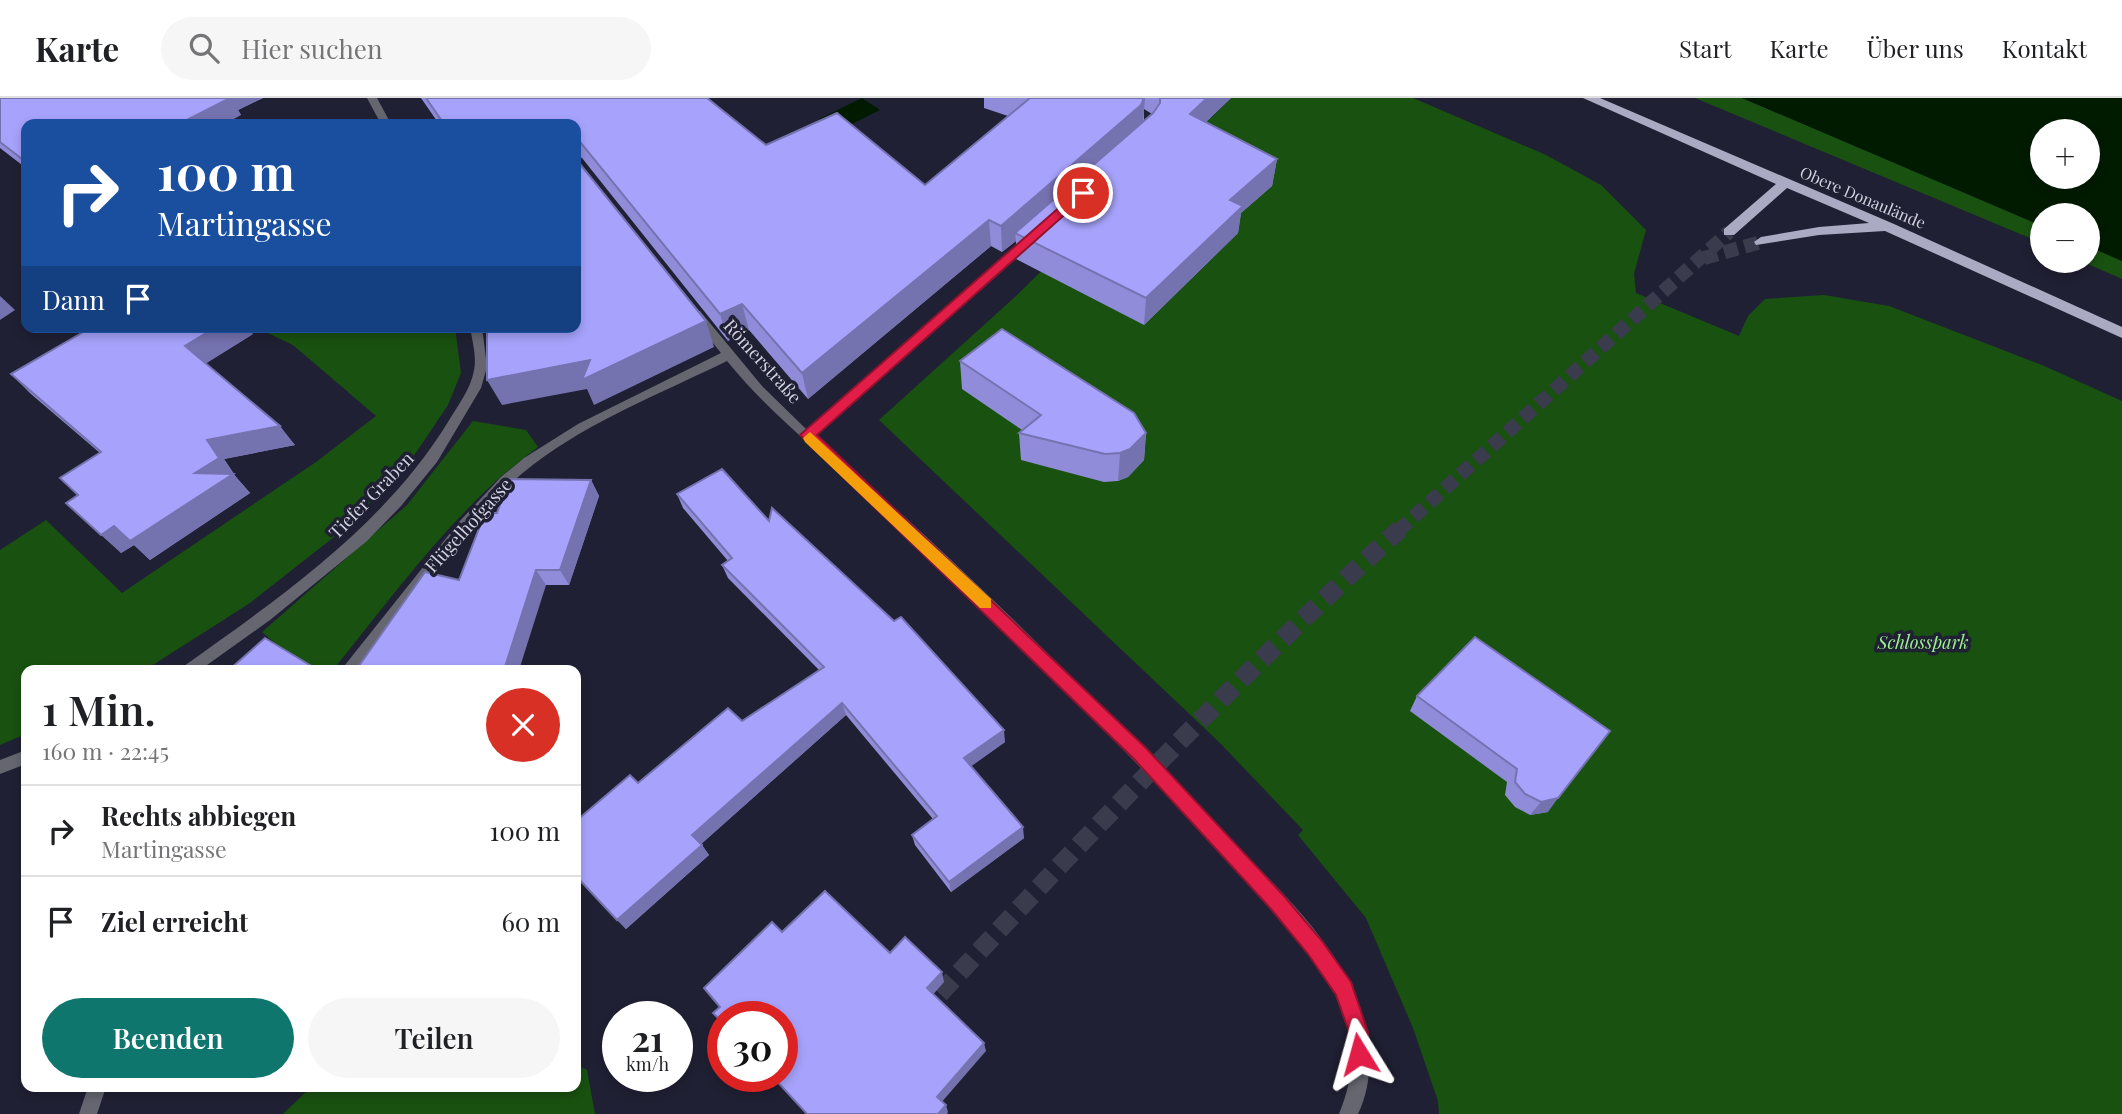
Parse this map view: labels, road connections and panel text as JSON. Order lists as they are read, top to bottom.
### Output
{
  "streets": {
    "main road": ["Obere Donaulände"],
    "street": ["Römerstraße", "Tiefer Graben", "Flügelhofgasse"]
  },
  "crossings": [
    ["Römerstraße", "Flügelhofgasse"]
  ],
  "parks": ["Schlosspark"],
  "page": {
    "header": "Karte",
    "search": "Hier suchen",
    "nav": [
      "Start",
      "Karte",
      "Über uns",
      "Kontakt"
    ],
    "map_buttons": ["+", "−"],
    "turn": ["100 m", "Martingasse"],
    "then": "Dann",
    "heading": ["1 Min.", "160 m · 22:45"],
    "list": [
      {
        "name": "Rechts abbiegen",
        "note": "Martingasse",
        "value": "100 m"
      },
      {
        "name": "Ziel erreicht",
        "value": "60 m"
      }
    ],
    "buttons": ["Beenden", "Teilen"],
    "speed": "21 km/h",
    "limit": "30"
  }
}
